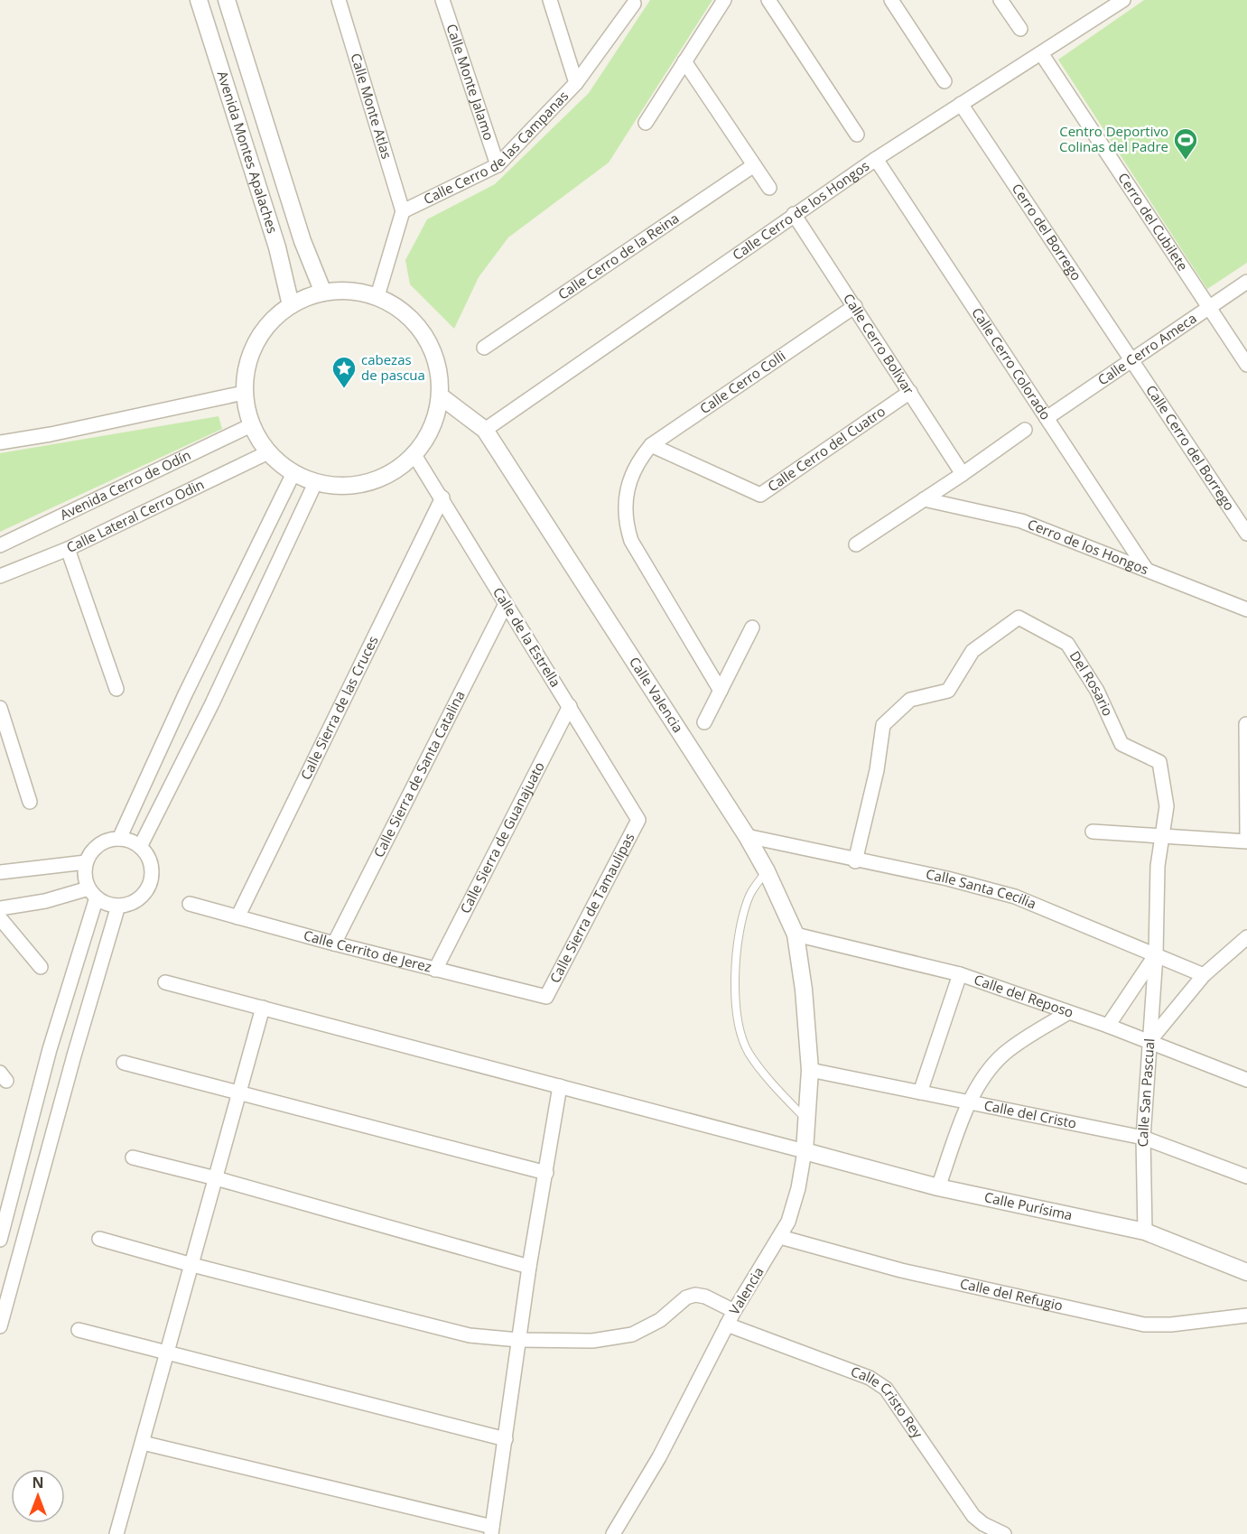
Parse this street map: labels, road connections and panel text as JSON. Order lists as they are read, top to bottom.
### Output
{
  "streets": {
    "street": [
      "Calle Monte Jalamo",
      "Calle Monte Atlas",
      "Calle Cerro de las Campanas",
      "Avenida Montes Apalaches",
      "Calle Cerro de los Hongos",
      "Cerro del Cubilete",
      "Cerro del Borrego",
      "Calle Cerro de la Reina",
      "Calle Cerro Bolívar",
      "Calle Cerro Ameca",
      "Calle Cerro Colorado",
      "Calle Cerro Colli",
      "Calle Cerro del Borrego",
      "Calle Cerro del Cuatro",
      "Avenida Cerro de Odín",
      "Calle Lateral Cerro Odin",
      "Cerro de los Hongos",
      "Calle de la Estrella",
      "Del Rosario",
      "Calle Valencia",
      "Calle Sierra de las Cruces",
      "Calle Sierra de Santa Catalina",
      "Calle Sierra de Guanajuato",
      "Calle Santa Cecilia",
      "Calle Sierra de Tamaulipas",
      "Calle Cerrito de Jerez",
      "Calle del Reposo",
      "Calle San Pascual",
      "Calle del Cristo",
      "Calle Purísima",
      "Valencia",
      "Calle del Refugio",
      "Calle Cristo Rey"
    ]
  },
  "crossings": [
    ["Calle Monte Jalamo", "Calle Cerro de las Campanas"],
    ["Calle Monte Atlas", "Calle Cerro de las Campanas"],
    ["Calle Cerro de los Hongos", "Cerro del Cubilete"],
    ["Calle Cerro de los Hongos", "Cerro del Borrego"],
    ["Calle Cerro de los Hongos", "Calle Cerro Bolívar"],
    ["Calle Cerro de los Hongos", "Calle Cerro Colorado"],
    ["Calle Cerro de los Hongos", "Calle Valencia"],
    ["Cerro del Cubilete", "Calle Cerro Ameca"],
    ["Cerro del Borrego", "Calle Cerro Ameca"],
    ["Cerro del Borrego", "Calle Cerro del Borrego"],
    ["Calle Cerro Bolívar", "Calle Cerro Colli"],
    ["Calle Cerro Bolívar", "Calle Cerro del Cuatro"],
    ["Calle Cerro Ameca", "Calle Cerro Colorado"],
    ["Calle Cerro Ameca", "Calle Cerro del Borrego"],
    ["Calle Cerro Colorado", "Cerro de los Hongos"],
    ["Calle Cerro Colli", "Calle Cerro del Cuatro"],
    ["Calle de la Estrella", "Calle Sierra de las Cruces"],
    ["Calle de la Estrella", "Calle Sierra de Santa Catalina"],
    ["Calle de la Estrella", "Calle Sierra de Guanajuato"],
    ["Calle de la Estrella", "Calle Sierra de Tamaulipas"],
    ["Del Rosario", "Calle Santa Cecilia"],
    ["Del Rosario", "Calle San Pascual"],
    ["Calle Valencia", "Calle Santa Cecilia"],
    ["Calle Valencia", "Calle del Reposo"],
    ["Calle Valencia", "Valencia"],
    ["Calle Sierra de las Cruces", "Calle Cerrito de Jerez"],
    ["Calle Sierra de Santa Catalina", "Calle Cerrito de Jerez"],
    ["Calle Sierra de Guanajuato", "Calle Cerrito de Jerez"],
    ["Calle Santa Cecilia", "Calle San Pascual"],
    ["Calle Sierra de Tamaulipas", "Calle Cerrito de Jerez"],
    ["Calle del Reposo", "Calle San Pascual"],
    ["Calle San Pascual", "Calle del Cristo"],
    ["Calle San Pascual", "Calle Purísima"],
    ["Calle del Cristo", "Valencia"],
    ["Calle Purísima", "Valencia"],
    ["Valencia", "Calle del Refugio"],
    ["Valencia", "Calle Cristo Rey"]
  ],
  "places": {
    "sports": ["Centro Deportivo Colinas del Padre"],
    "place": ["cabezas de pascua"]
  },
  "north": "top"
}
